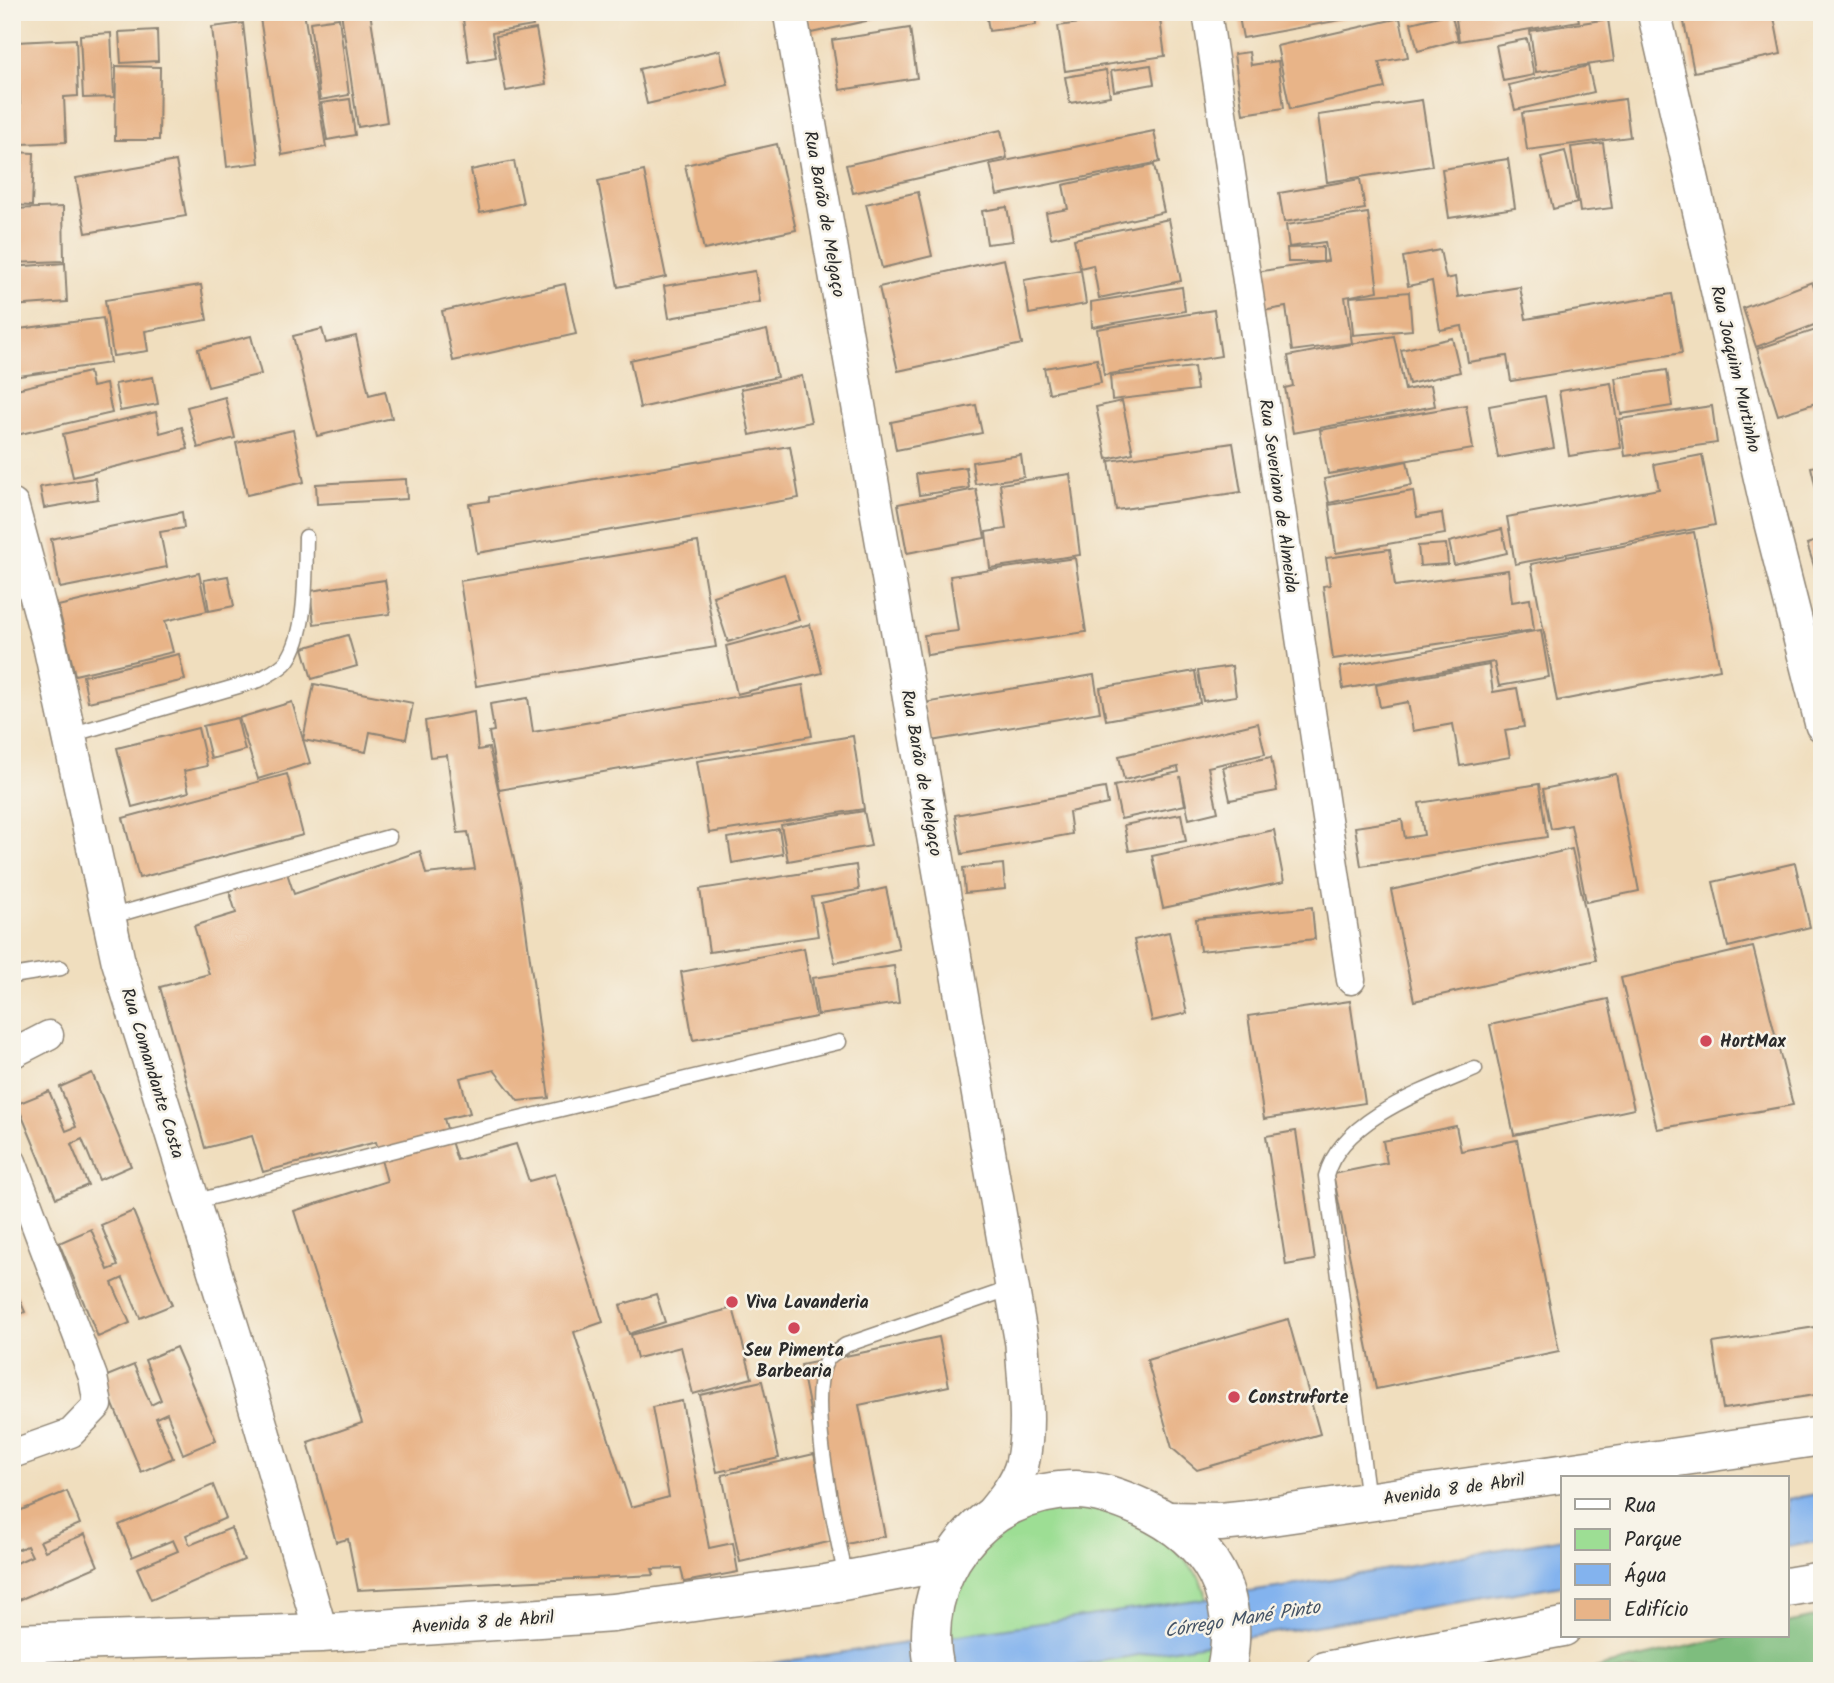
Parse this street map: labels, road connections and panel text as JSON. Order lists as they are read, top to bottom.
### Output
{
  "streets": {
    "main road": ["Avenida 8 de Abril"],
    "street": [
      "Rua Barão de Melgaço",
      "Rua Joaquim Murtinho",
      "Rua Severiano de Almeida",
      "Rua Comandante Costa"
    ]
  },
  "crossings": [
    ["Rua Barão de Melgaço", "Avenida 8 de Abril"],
    ["Rua Comandante Costa", "Avenida 8 de Abril"]
  ],
  "water": ["Córrego Mané Pinto"],
  "places": [
    "HortMax",
    "Viva Lavanderia",
    "Seu Pimenta Barbearia",
    "Construforte"
  ],
  "legend": [
    "Rua",
    "Parque",
    "Água",
    "Edifício"
  ]
}
